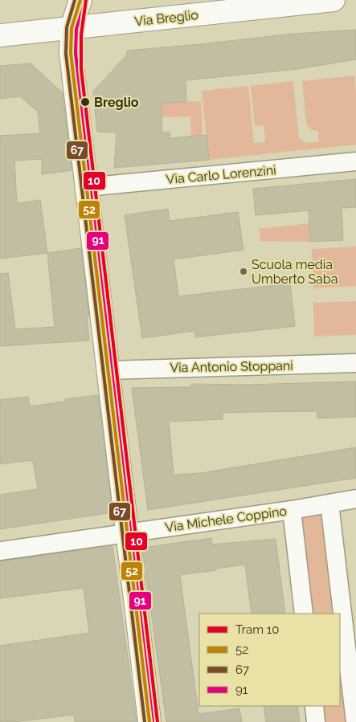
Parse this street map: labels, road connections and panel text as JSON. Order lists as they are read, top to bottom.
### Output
{
  "streets": {
    "street": [
      "Via Breglio",
      "Via Carlo Lorenzini",
      "Via Antonio Stoppani",
      "Via Michele Coppino"
    ]
  },
  "places": ["Breglio", "Scuola media Umberto Saba"],
  "lines": [
    "tram line 10",
    "transit line 52",
    "transit line 67",
    "transit line 91"
  ],
  "legend": [
    "Tram 10",
    "52",
    "67",
    "91"
  ]
}
